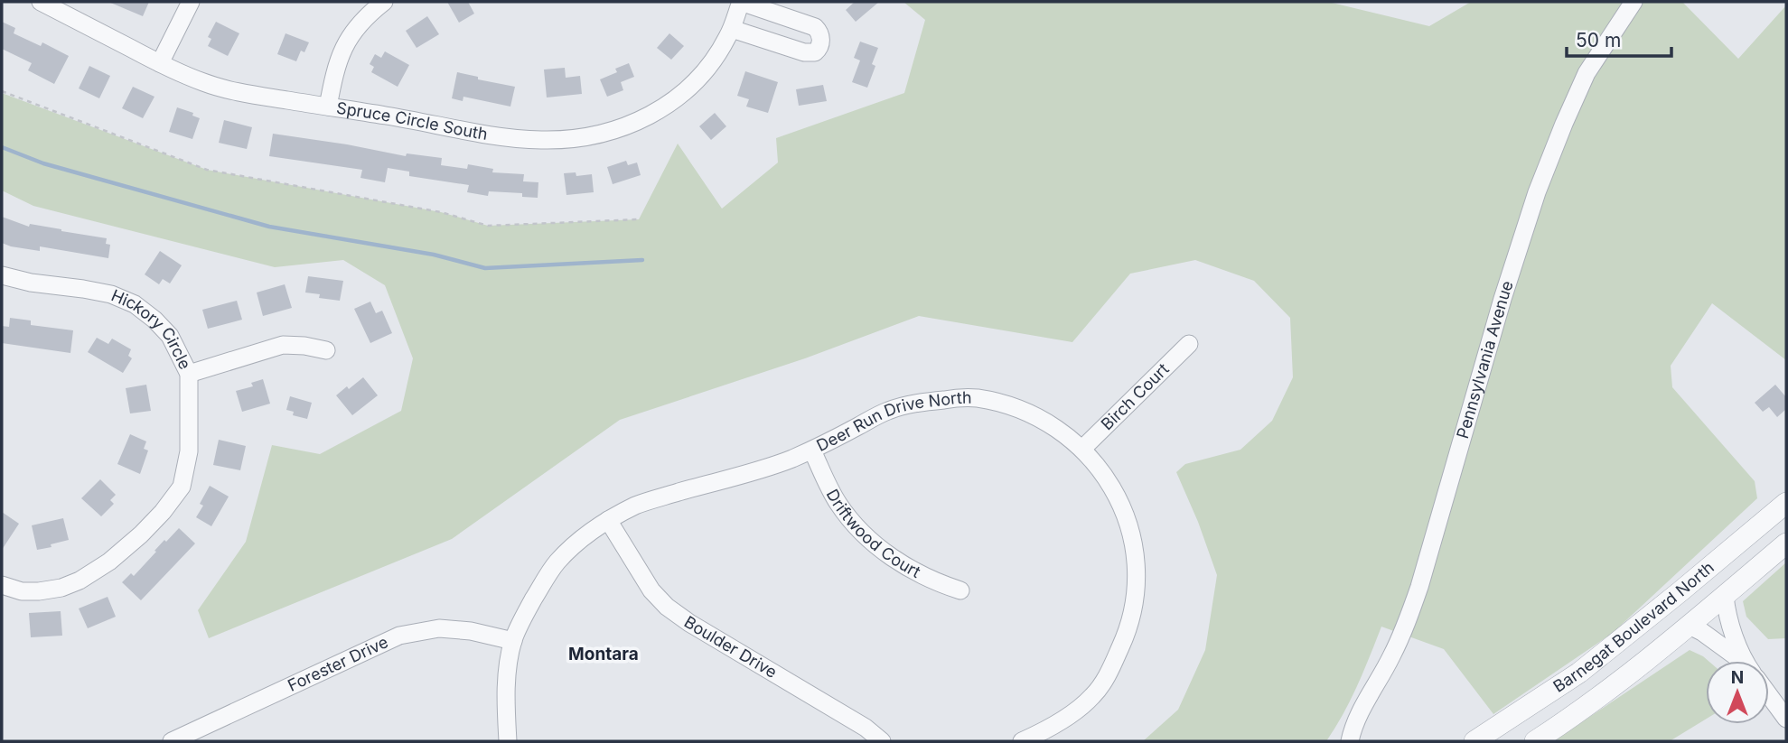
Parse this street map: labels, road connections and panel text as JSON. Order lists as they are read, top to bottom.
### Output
{
  "streets": {
    "street": [
      "Spruce Circle South",
      "Hickory Circle",
      "Pennsylvania Avenue",
      "Birch Court",
      "Deer Run Drive North",
      "Driftwood Court",
      "Barnegat Boulevard North",
      "Boulder Drive",
      "Forester Drive"
    ]
  },
  "crossings": [
    ["Birch Court", "Deer Run Drive North"],
    ["Deer Run Drive North", "Driftwood Court"],
    ["Deer Run Drive North", "Boulder Drive"],
    ["Deer Run Drive North", "Forester Drive"]
  ],
  "districts": ["Montara"],
  "scale_bar": "50 m",
  "north": "top"
}
